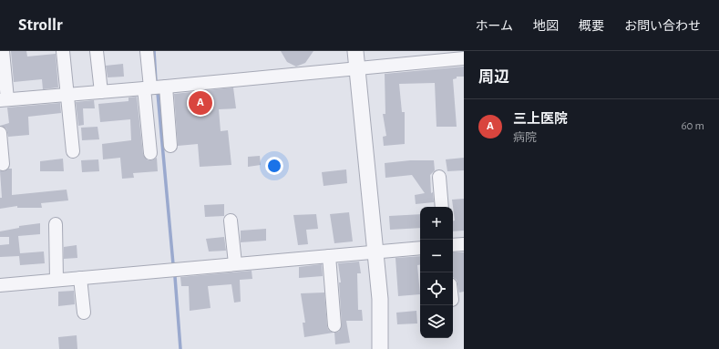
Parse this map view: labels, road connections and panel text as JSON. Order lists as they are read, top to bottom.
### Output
{
  "page": {
    "header": "Strollr",
    "nav": [
      "ホーム",
      "地図",
      "概要",
      "お問い合わせ"
    ],
    "heading": "周辺",
    "pins": "A",
    "list": [
      {
        "mark": "A",
        "name": "三上医院",
        "note": "病院",
        "value": "60 m"
      }
    ],
    "map_buttons": ["+", "−"]
  }
}
